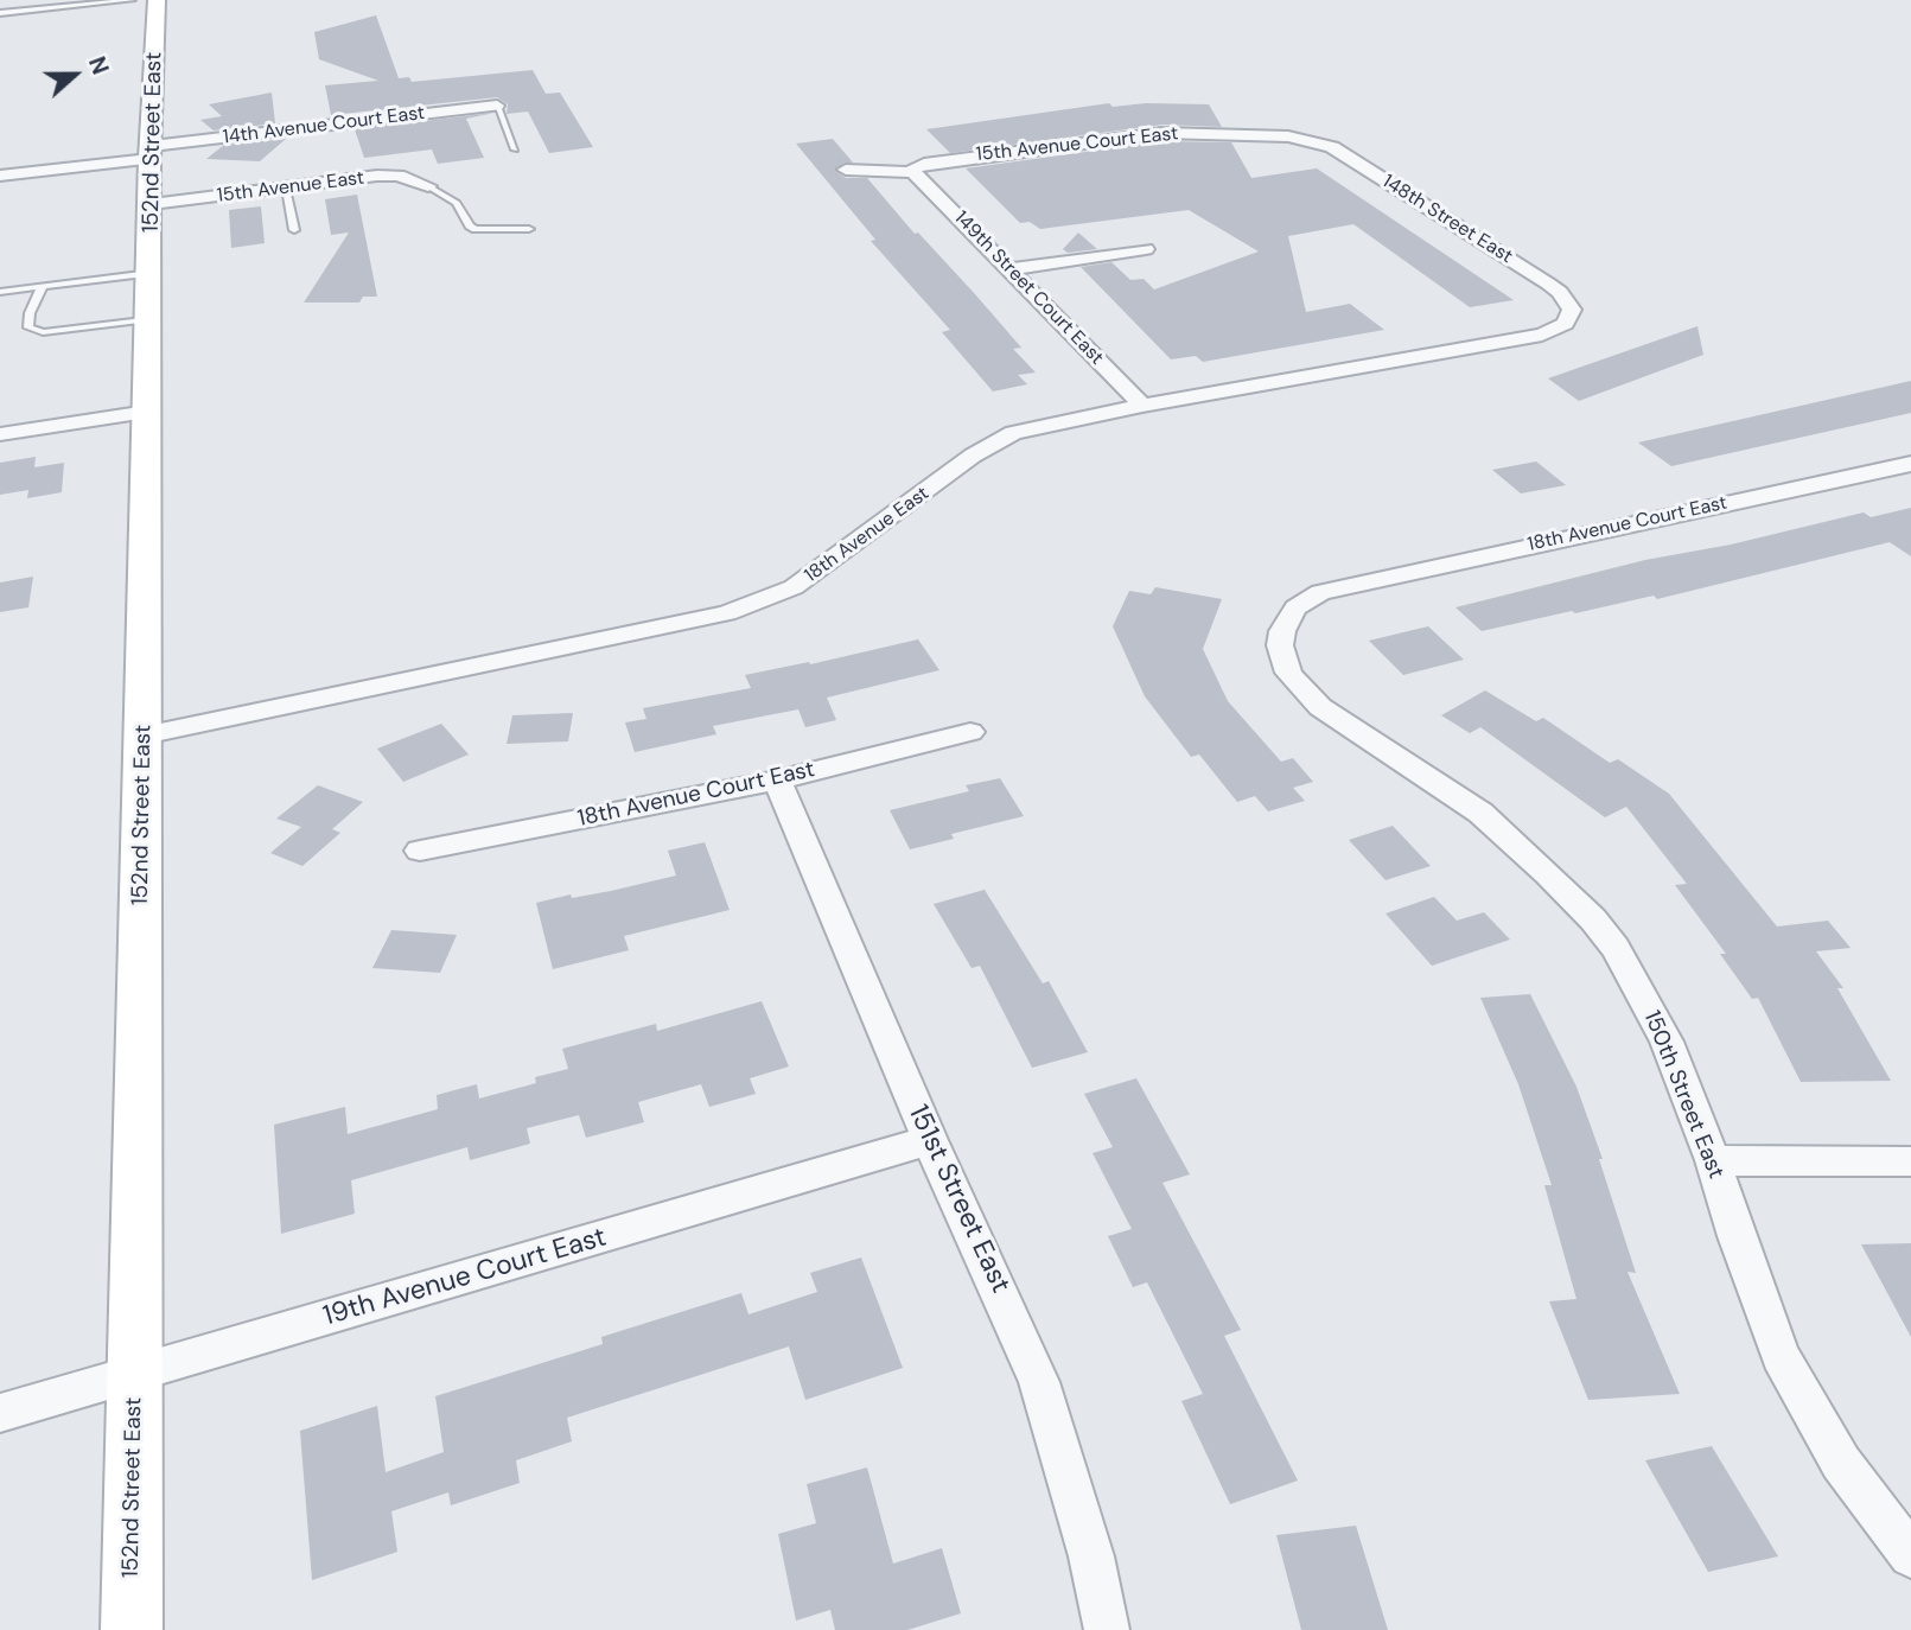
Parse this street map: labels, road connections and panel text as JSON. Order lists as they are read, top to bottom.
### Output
{
  "streets": {
    "main road": ["152nd Street East"],
    "street": [
      "14th Avenue Court East",
      "15th Avenue Court East",
      "15th Avenue East",
      "148th Street East",
      "149th Street Court East",
      "18th Avenue Court East",
      "18th Avenue East",
      "150th Street East",
      "151st Street East",
      "19th Avenue Court East"
    ]
  },
  "crossings": [
    ["14th Avenue Court East", "152nd Street East"],
    ["152nd Street East", "15th Avenue East"],
    ["152nd Street East", "18th Avenue East"],
    ["152nd Street East", "19th Avenue Court East"],
    ["15th Avenue Court East", "148th Street East"],
    ["15th Avenue Court East", "149th Street Court East"],
    ["148th Street East", "18th Avenue East"],
    ["149th Street Court East", "18th Avenue East"],
    ["18th Avenue Court East", "150th Street East"],
    ["18th Avenue Court East", "151st Street East"],
    ["151st Street East", "19th Avenue Court East"]
  ],
  "north": "right"
}
